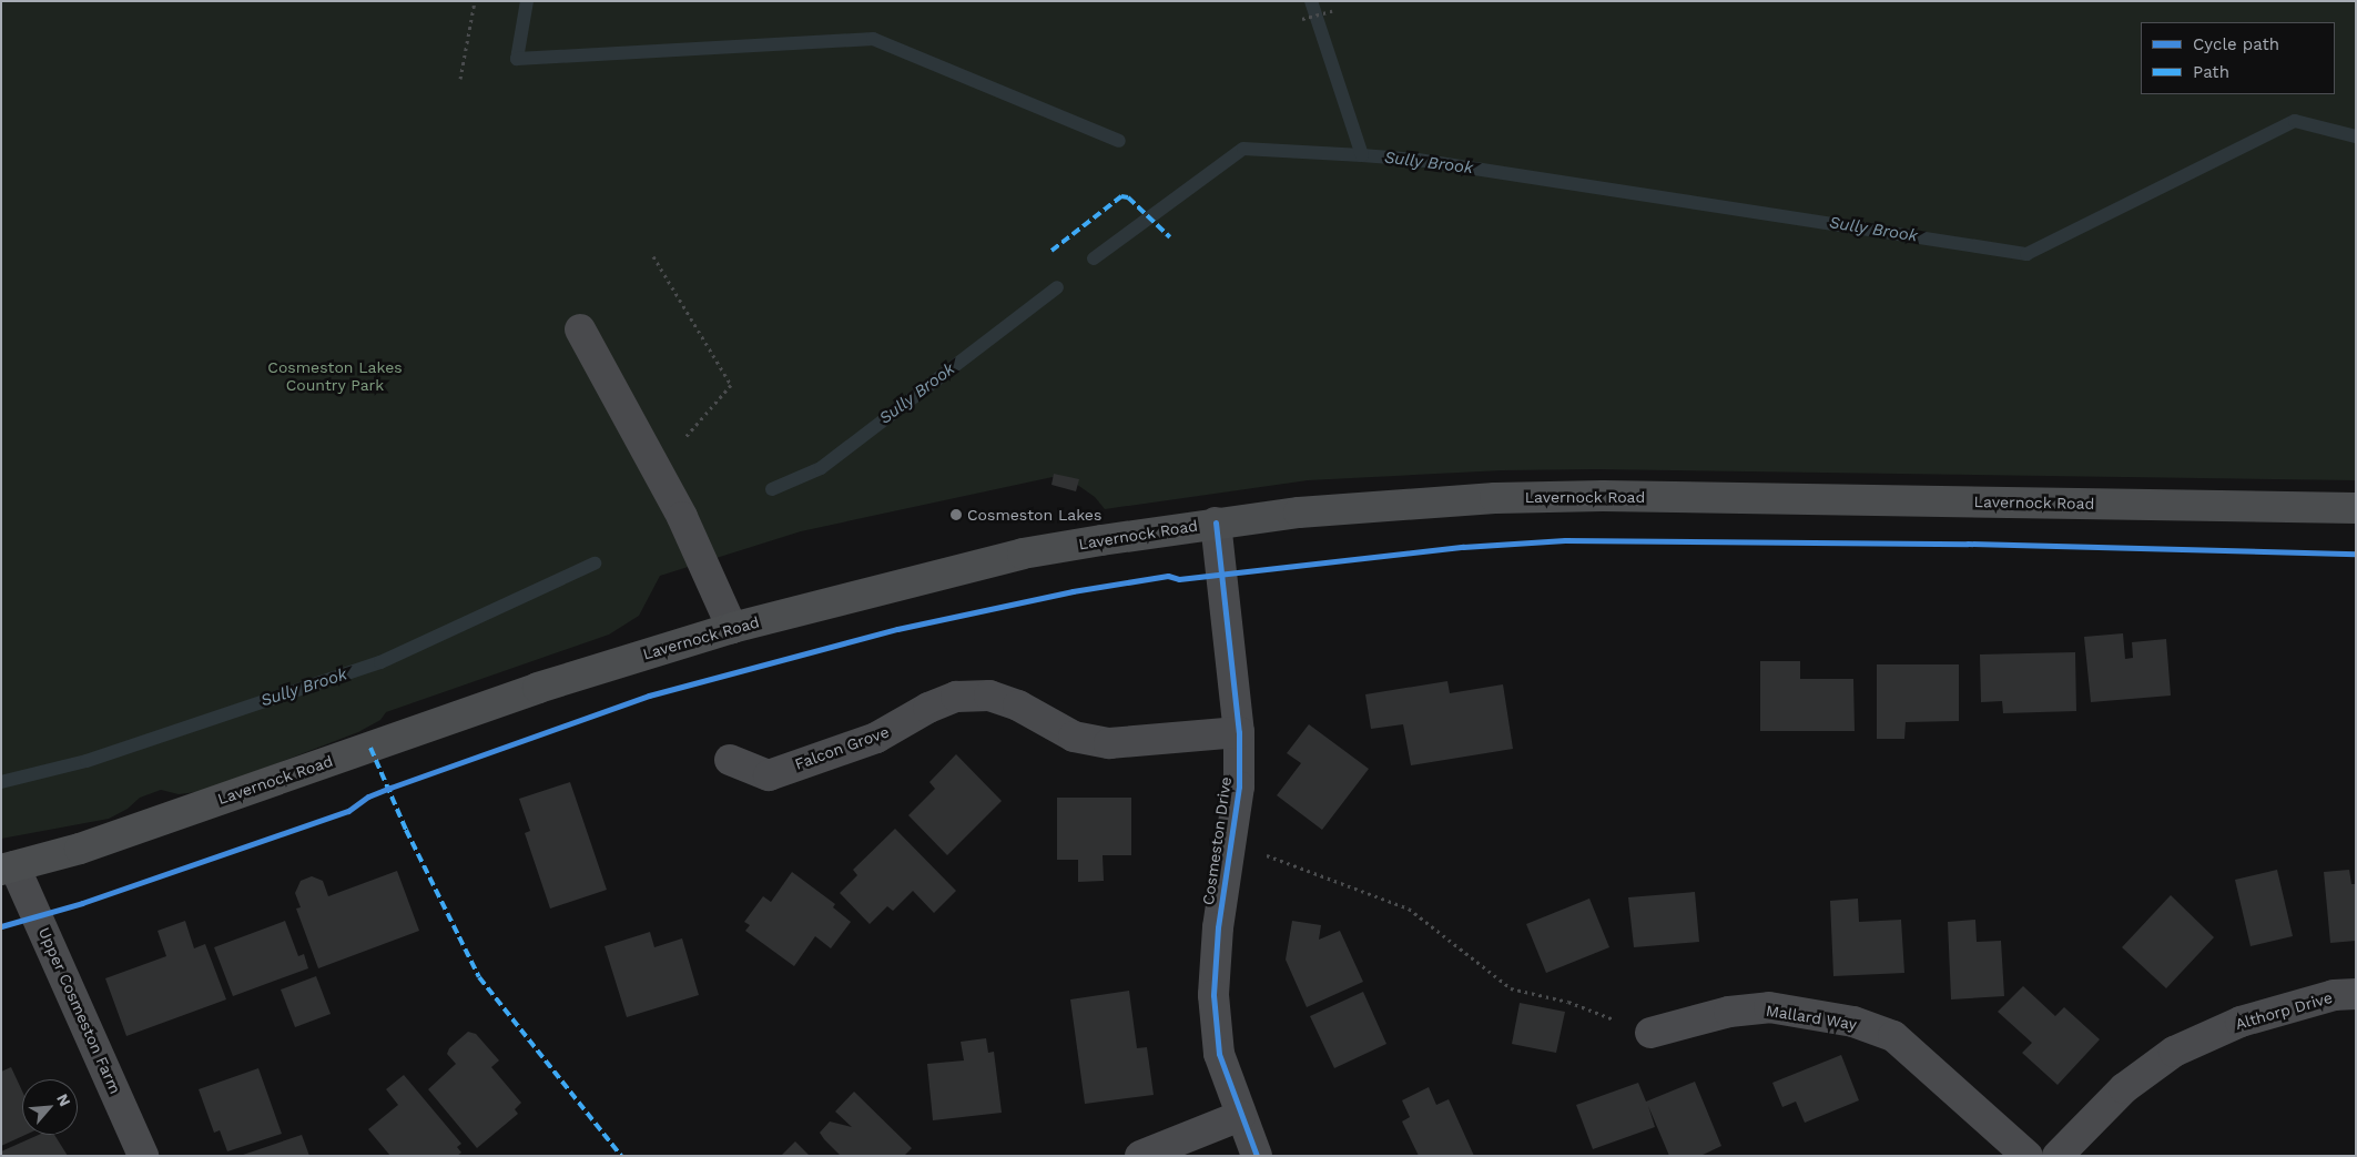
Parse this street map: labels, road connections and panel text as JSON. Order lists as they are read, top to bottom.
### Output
{
  "streets": {
    "main road": ["Lavernock Road"],
    "street": [
      "Falcon Grove",
      "Cosmeston Drive",
      "Upper Cosmeston Farm",
      "Althorp Drive",
      "Mallard Way"
    ]
  },
  "crossings": [
    ["Lavernock Road", "Cosmeston Drive"],
    ["Lavernock Road", "Upper Cosmeston Farm"],
    ["Falcon Grove", "Cosmeston Drive"]
  ],
  "water": ["Sully Brook"],
  "parks": ["Cosmeston Lakes Country Park"],
  "places": ["Cosmeston Lakes"],
  "legend": ["Cycle path", "Path"],
  "north": "top right"
}
